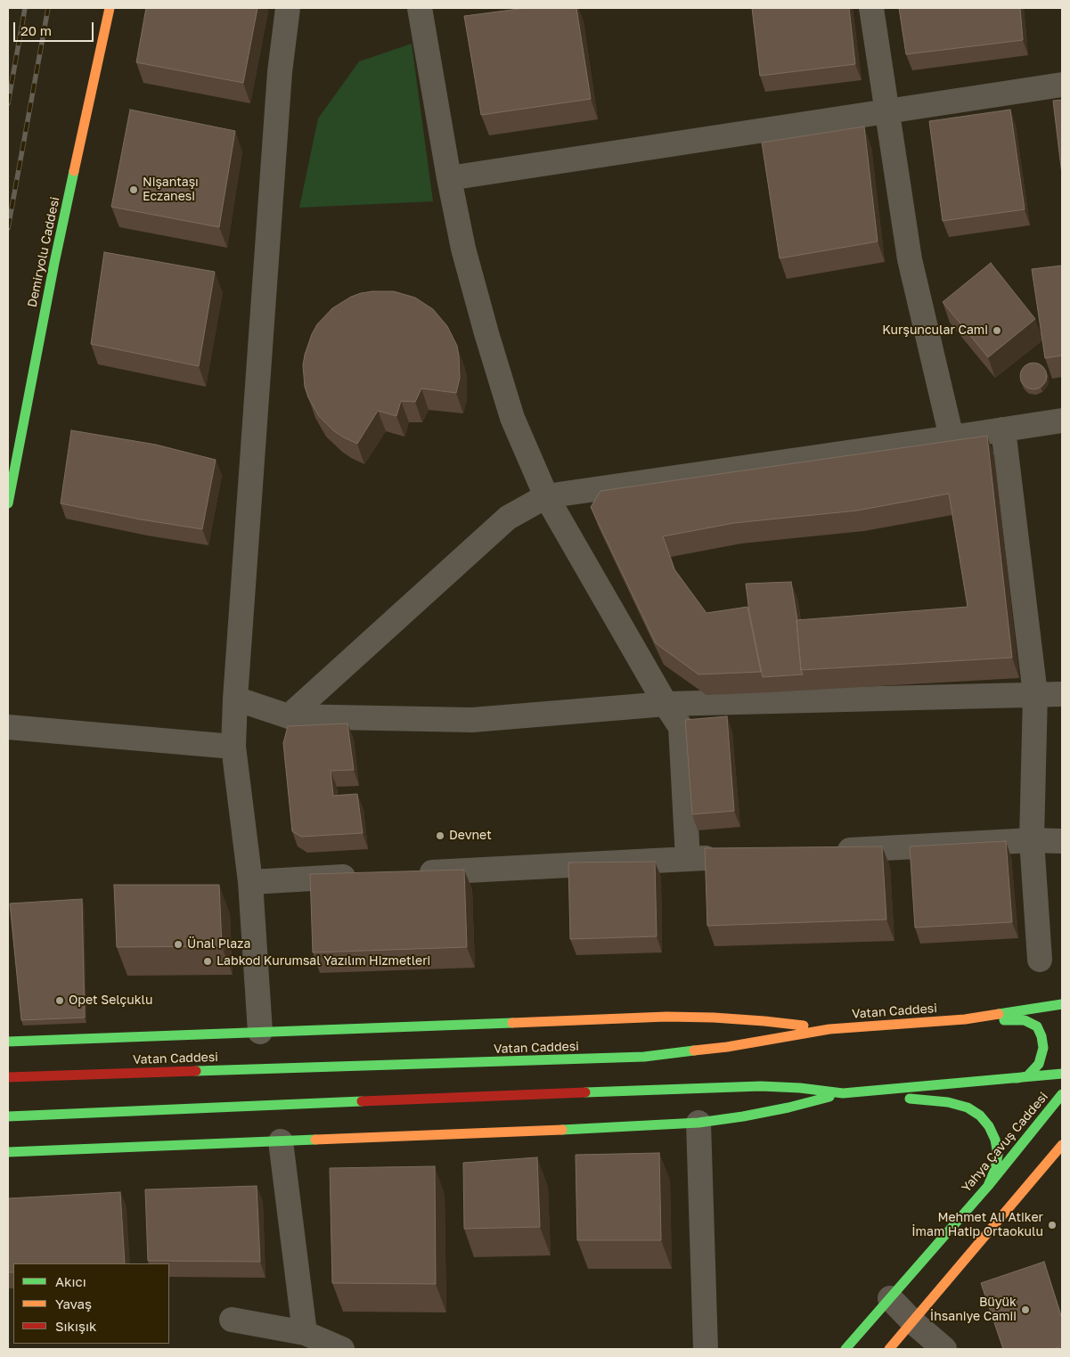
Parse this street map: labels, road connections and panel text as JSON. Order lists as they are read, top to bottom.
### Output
{
  "streets": {
    "main road": ["Demiryolu Caddesi", "Vatan Caddesi", "Yahya Çavuş Caddesi"]
  },
  "places": [
    "Nişantaşı Eczanesi",
    "Kurşuncular Cami",
    "Devnet",
    "Ünal Plaza",
    "Labkod Kurumsal Yazılım Hizmetleri",
    "Opet Selçuklu",
    "Mehmet Ali Atiker İmam Hatip Ortaokulu",
    "Büyük İhsaniye Camii"
  ],
  "legend": ["Akıcı", "Yavaş", "Sıkışık"],
  "scale_bar": "20 m"
}
